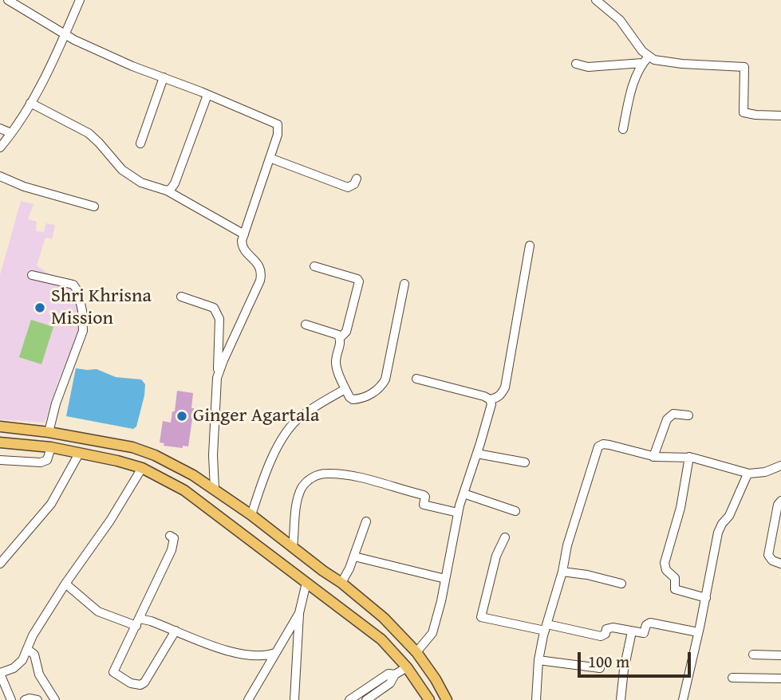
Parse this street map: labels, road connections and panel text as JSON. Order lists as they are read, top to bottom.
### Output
{
  "places": ["Shri Khrisna Mission", "Ginger Agartala"],
  "scale_bar": "100 m"
}
